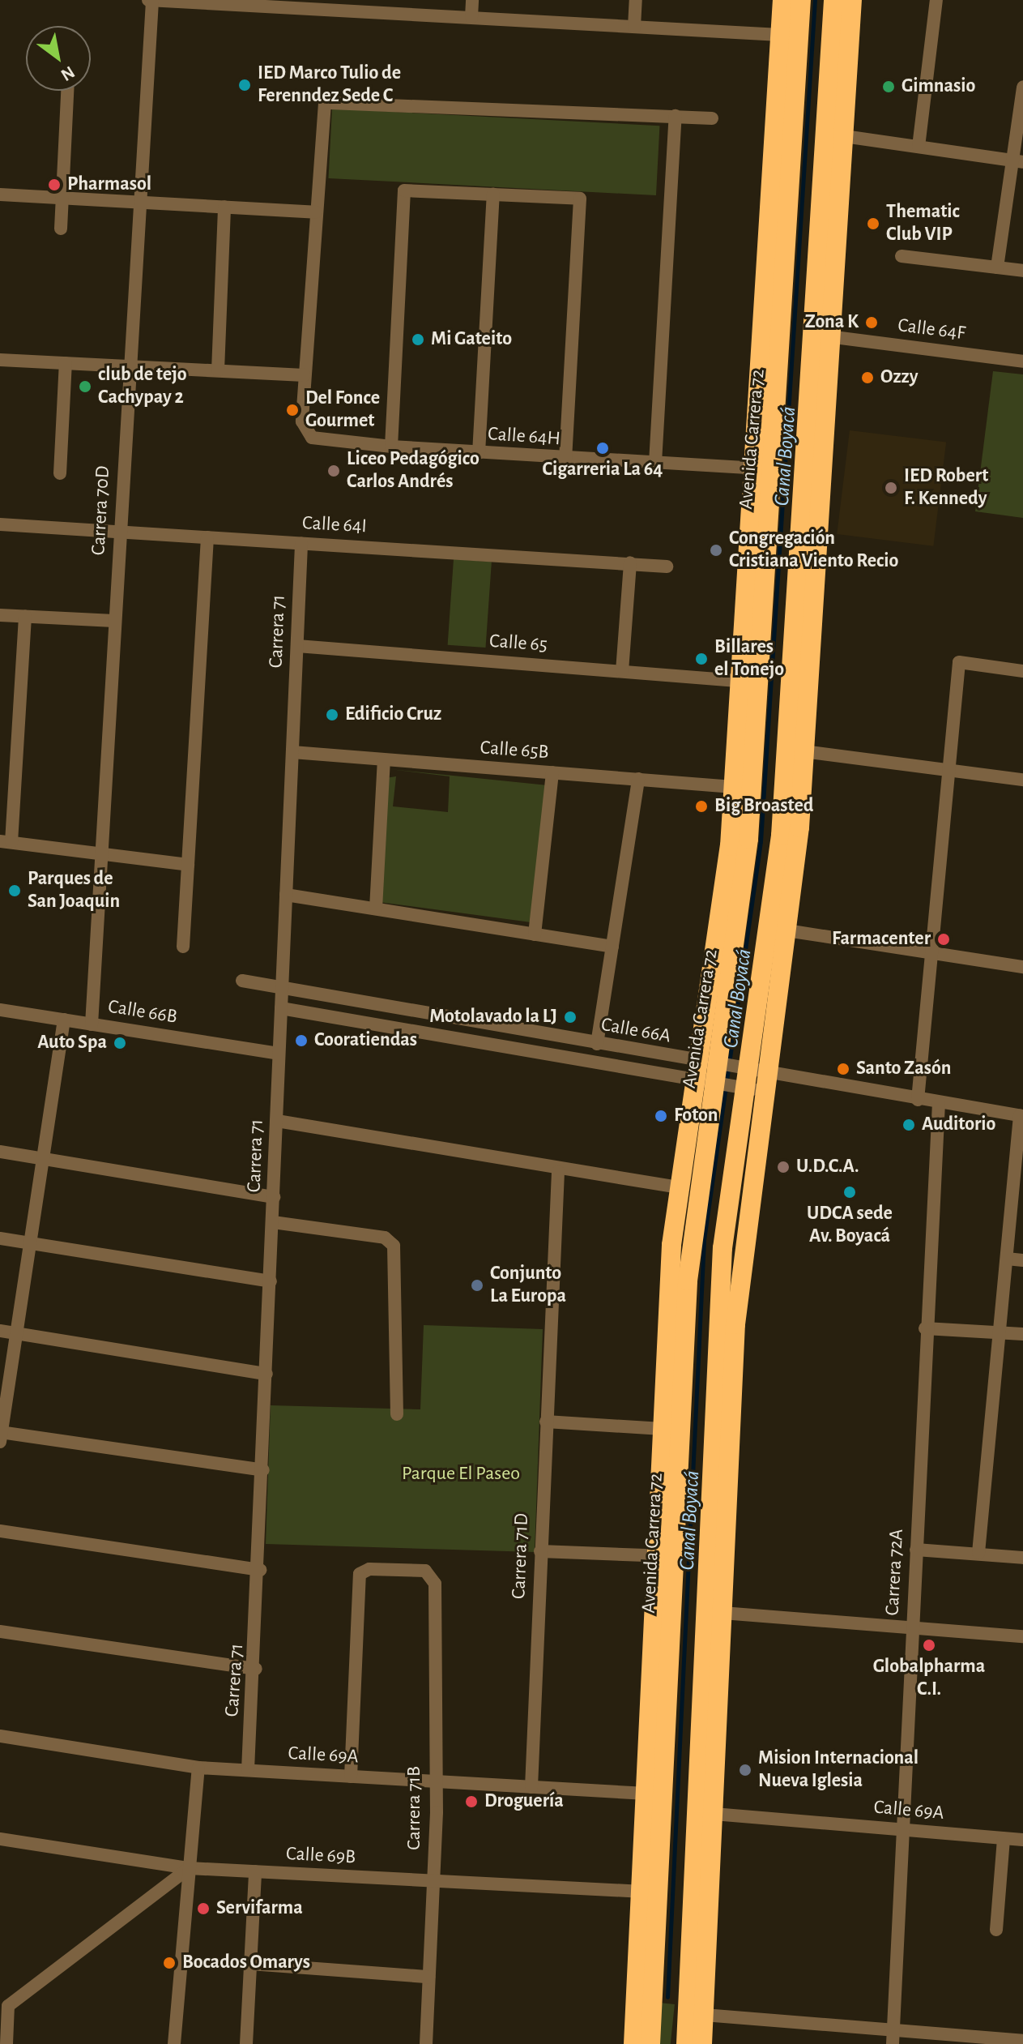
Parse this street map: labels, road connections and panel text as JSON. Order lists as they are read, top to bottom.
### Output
{
  "streets": {
    "highway": ["Avenida Carrera 72"],
    "street": [
      "Calle 64F",
      "Calle 64H",
      "Carrera 70D",
      "Calle 64I",
      "Carrera 71",
      "Calle 65",
      "Calle 65B",
      "Calle 66B",
      "Calle 66A",
      "Carrera 71D",
      "Carrera 72A",
      "Calle 69A",
      "Carrera 71B",
      "Calle 69B"
    ]
  },
  "crossings": [
    ["Calle 64H", "Avenida Carrera 72"],
    ["Avenida Carrera 72", "Calle 65"],
    ["Avenida Carrera 72", "Calle 65B"],
    ["Avenida Carrera 72", "Calle 66A"],
    ["Avenida Carrera 72", "Calle 69A"],
    ["Avenida Carrera 72", "Calle 69B"],
    ["Carrera 70D", "Calle 64I"],
    ["Carrera 70D", "Calle 66B"],
    ["Calle 64I", "Carrera 71"],
    ["Carrera 71", "Calle 65"],
    ["Carrera 71", "Calle 65B"],
    ["Carrera 71", "Calle 66B"],
    ["Carrera 71", "Calle 66A"],
    ["Carrera 71", "Calle 69A"],
    ["Calle 66A", "Carrera 72A"],
    ["Carrera 71D", "Calle 69A"],
    ["Carrera 72A", "Calle 69A"],
    ["Calle 69A", "Carrera 71B"],
    ["Carrera 71B", "Calle 69B"]
  ],
  "water": ["Canal Boyacá"],
  "parks": ["Parque El Paseo"],
  "places": [
    "IED Marco Tulio de Ferenndez Sede C",
    "Gimnasio",
    "Pharmasol",
    "Thematic Club VIP",
    "Zona K",
    "Mi Gateito",
    "Ozzy",
    "club de tejo Cachypay 2",
    "Del Fonce Gourmet",
    "Cigarreria La 64",
    "Liceo Pedagógico Carlos Andrés",
    "IED Robert F. Kennedy",
    "Congregación Cristiana Viento Recio",
    "Billares el Tonejo",
    "Edificio Cruz",
    "Big Broasted",
    "Parques de San Joaquin",
    "Farmacenter",
    "Motolavado la LJ",
    "Cooratiendas",
    "Auto Spa",
    "Santo Zasón",
    "Foton",
    "Auditorio",
    "U.D.C.A.",
    "UDCA sede Av. Boyacá",
    "Conjunto La Europa",
    "Globalpharma C.I.",
    "Mision Internacional Nueva Iglesia",
    "Droguería",
    "Servifarma",
    "Bocados Omarys"
  ],
  "north": "bottom right"
}
